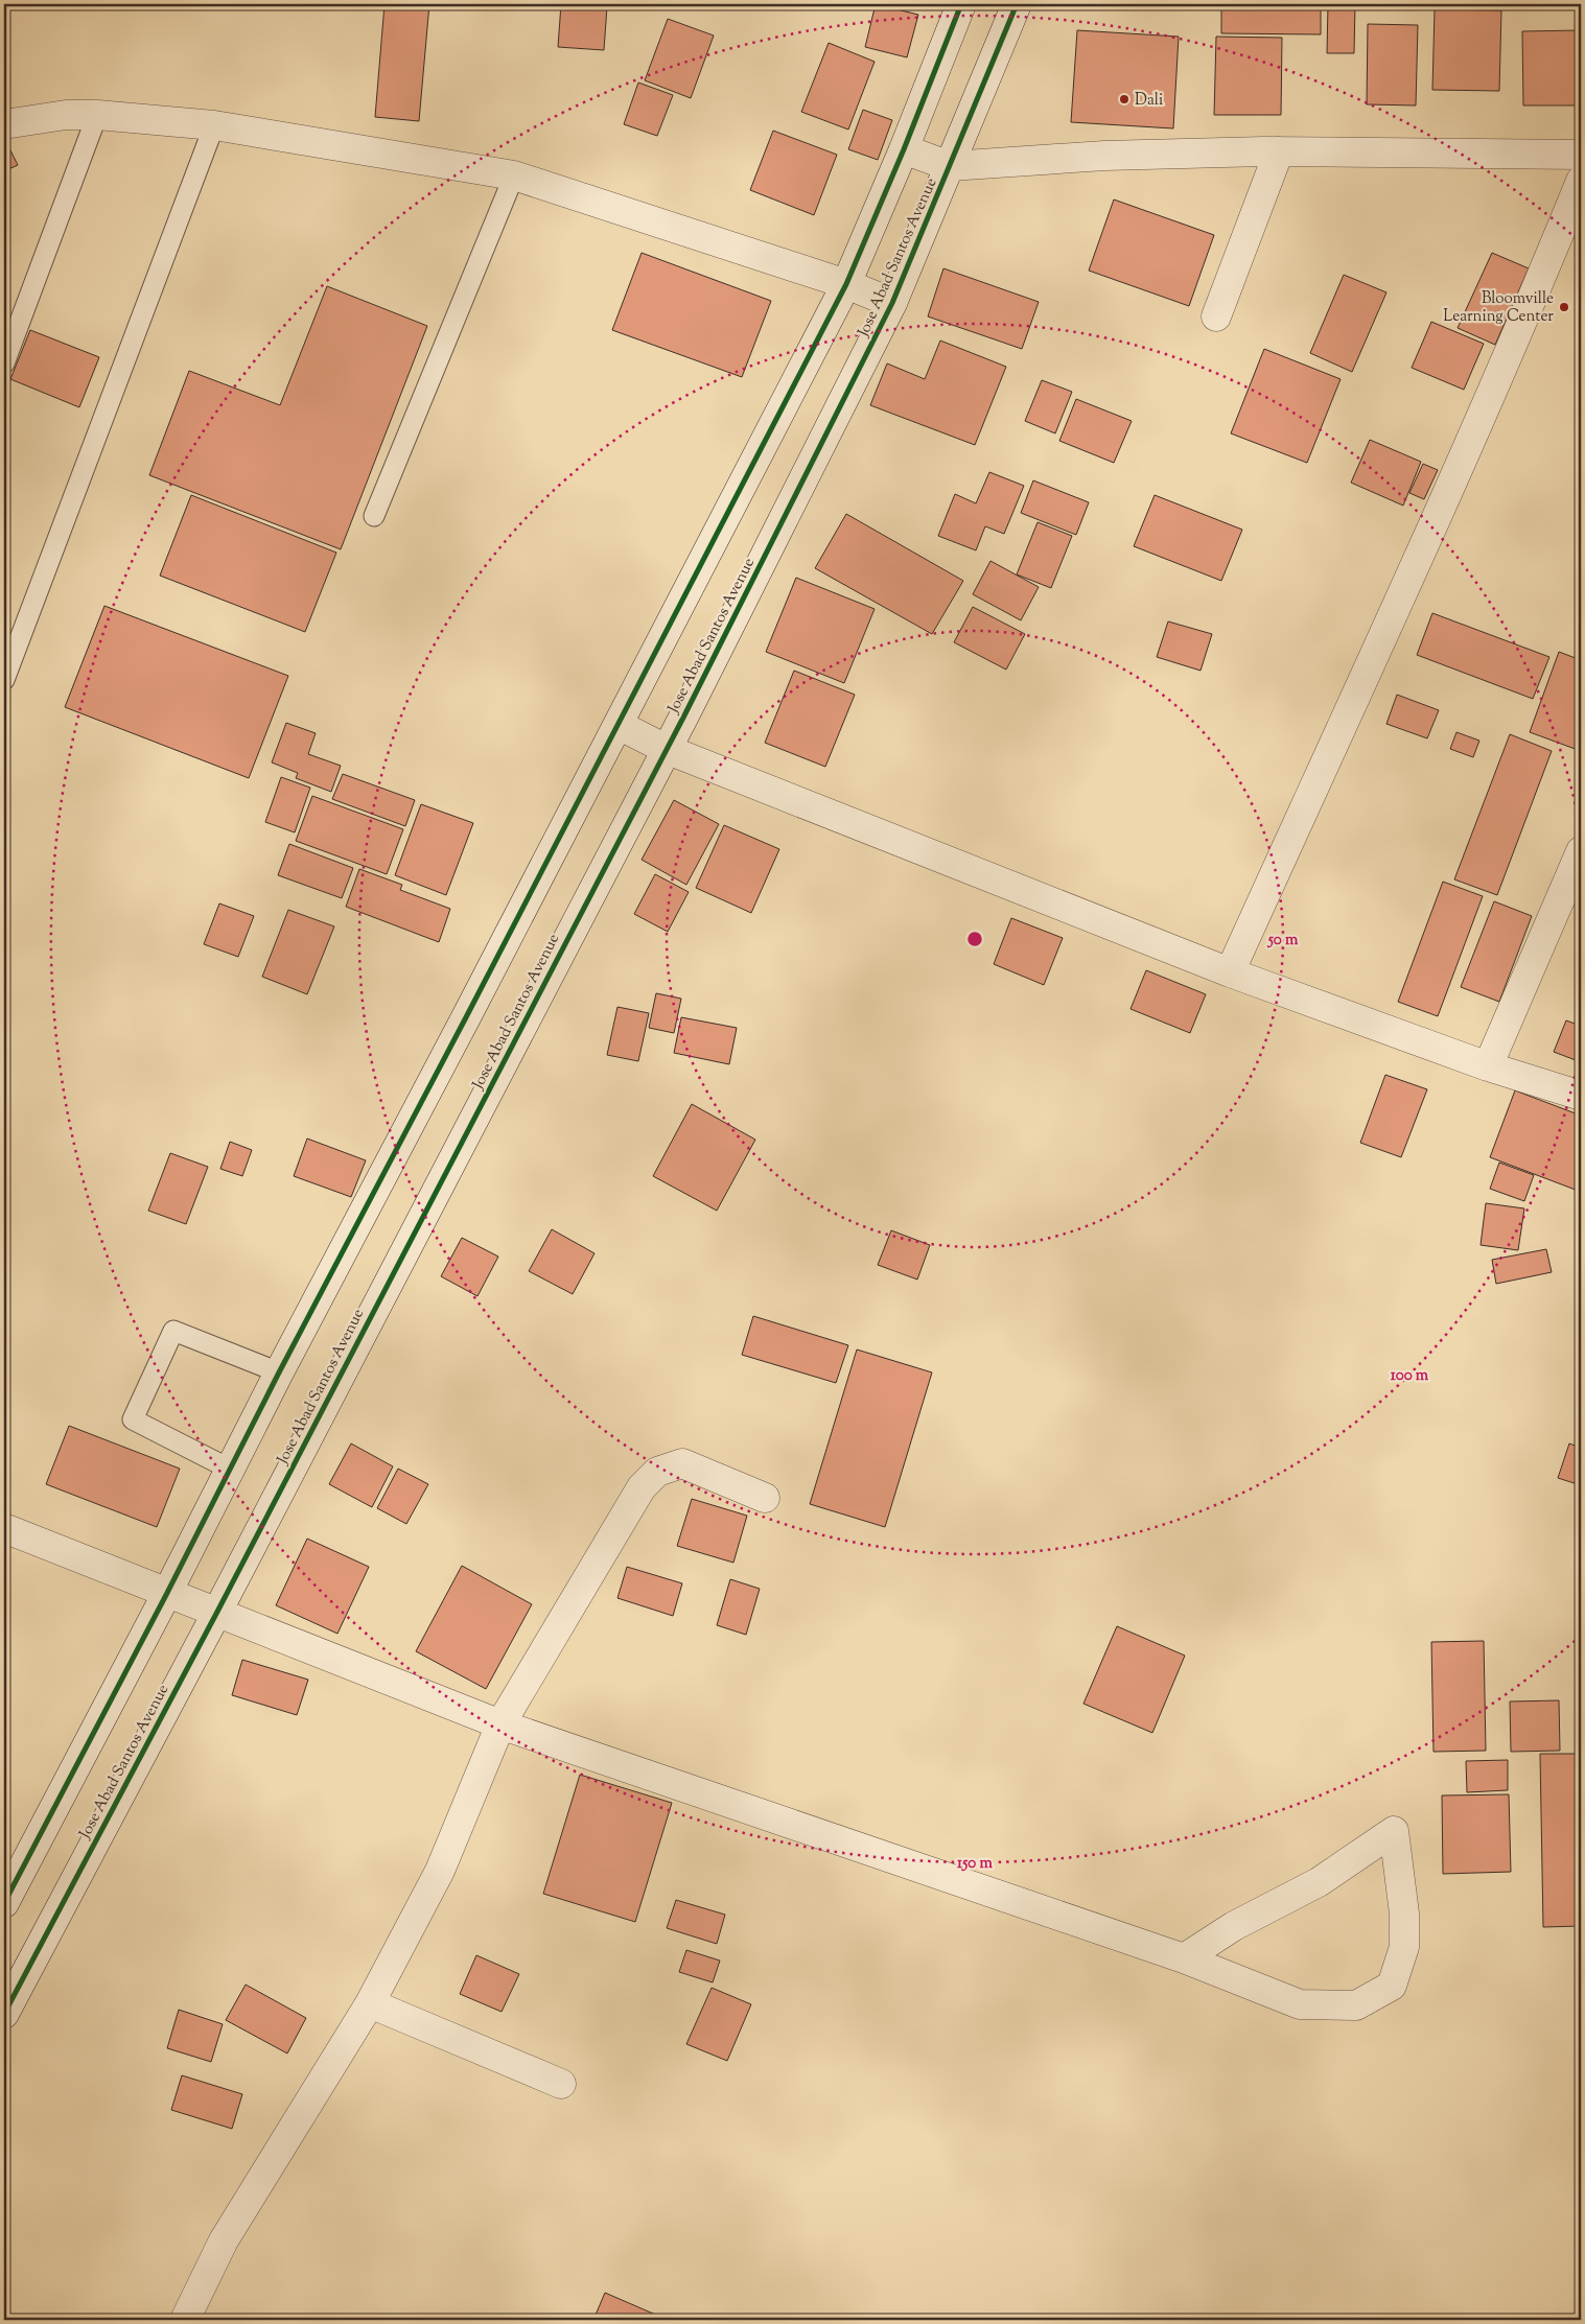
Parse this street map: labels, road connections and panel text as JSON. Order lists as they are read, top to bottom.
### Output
{
  "streets": {
    "street": ["Jose Abad Santos Avenue"]
  },
  "places": ["Dali", "Bloomville Learning Center"],
  "rings": ["50 m", "100 m", "150 m"]
}
